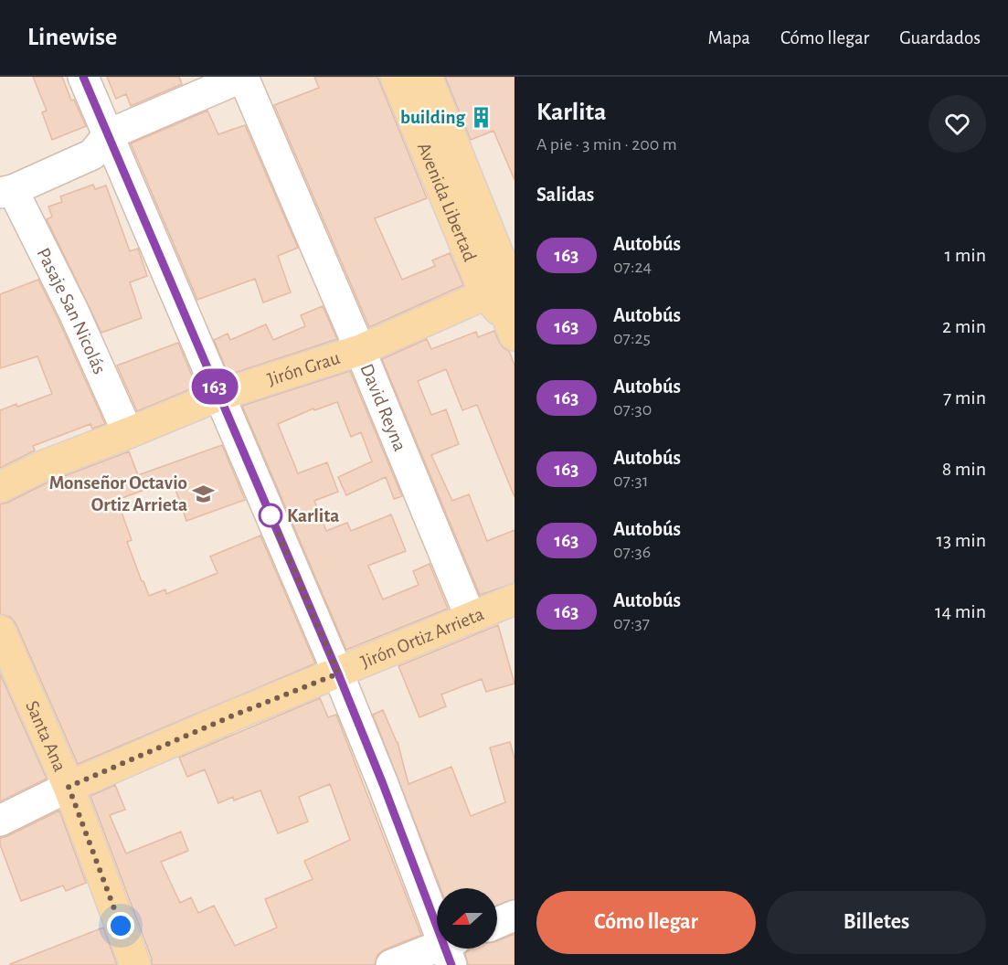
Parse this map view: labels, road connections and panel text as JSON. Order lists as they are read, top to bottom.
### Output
{
  "streets": {
    "main road": [
      "Avenida Libertad",
      "Jirón Grau",
      "Jirón Ortiz Arrieta",
      "Santa Ana"
    ],
    "street": ["Pasaje San Nicolás", "David Reyna"]
  },
  "crossings": [
    ["Avenida Libertad", "Jirón Grau"],
    ["Pasaje San Nicolás", "Jirón Grau"],
    ["Jirón Grau", "David Reyna"],
    ["David Reyna", "Jirón Ortiz Arrieta"],
    ["Jirón Ortiz Arrieta", "Santa Ana"]
  ],
  "places": {
    "building": ["building"],
    "school or university": ["Monseñor Octavio Ortiz Arrieta"],
    "other": ["Karlita"]
  },
  "lines": ["bus line 163"],
  "north": "left",
  "page": {
    "header": "Linewise",
    "nav": ["Mapa", "Cómo llegar", "Guardados"],
    "on_map": "163",
    "heading": [
      ["Karlita", "A pie · 3 min · 200 m"],
      "Salidas"
    ],
    "list": [
      {
        "mark": "163",
        "name": "Autobús",
        "note": "07:24",
        "value": "1 min"
      },
      {
        "mark": "163",
        "name": "Autobús",
        "note": "07:25",
        "value": "2 min"
      },
      {
        "mark": "163",
        "name": "Autobús",
        "note": "07:30",
        "value": "7 min"
      },
      {
        "mark": "163",
        "name": "Autobús",
        "note": "07:31",
        "value": "8 min"
      },
      {
        "mark": "163",
        "name": "Autobús",
        "note": "07:36",
        "value": "13 min"
      },
      {
        "mark": "163",
        "name": "Autobús",
        "note": "07:37",
        "value": "14 min"
      }
    ],
    "buttons": ["Cómo llegar", "Billetes"]
  }
}
